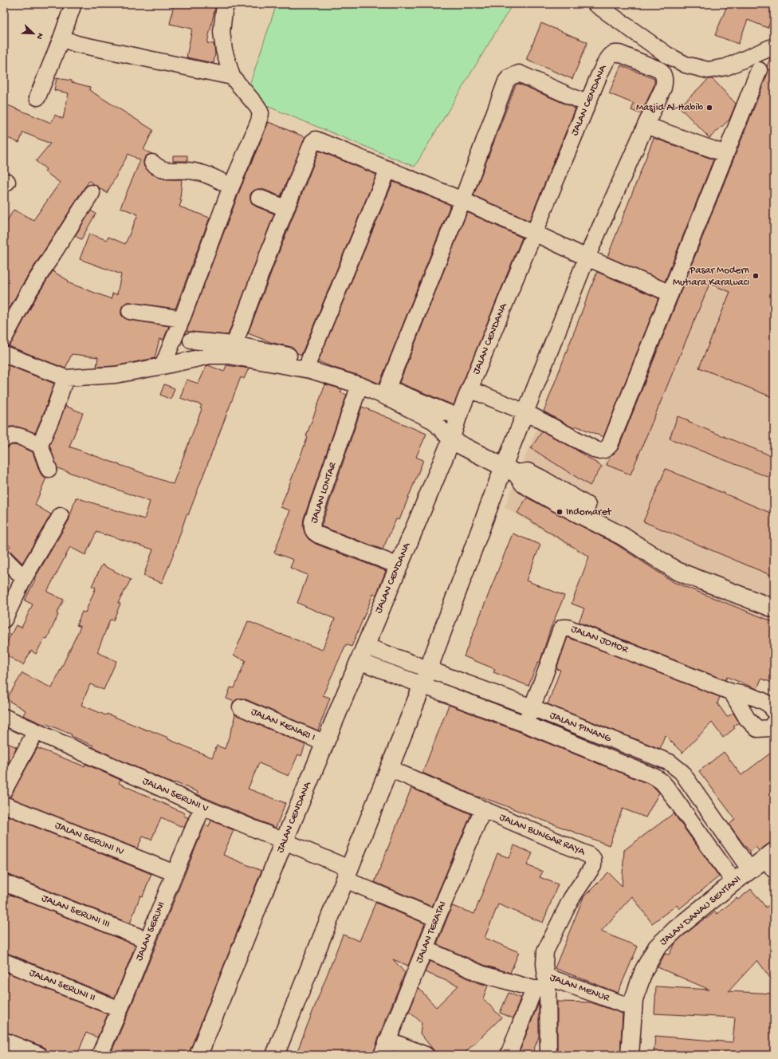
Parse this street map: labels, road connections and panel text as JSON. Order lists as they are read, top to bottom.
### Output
{
  "streets": {
    "street": [
      "JALAN CENDANA",
      "JALAN LONTAR",
      "JALAN JOHOR",
      "JALAN KENARI I",
      "JALAN PINANG",
      "JALAN SERUNI V",
      "JALAN BUNGAR RAYA",
      "JALAN SERUNI IV",
      "JALAN DANAU SENTANI",
      "JALAN SERUNI III",
      "JALAN SERUNI",
      "JALAN TERATAI",
      "JALAN SERUNI II",
      "JALAN MENUR"
    ]
  },
  "crossings": [
    ["JALAN CENDANA", "JALAN LONTAR"],
    ["JALAN CENDANA", "JALAN KENARI I"],
    ["JALAN CENDANA", "JALAN PINANG"],
    ["JALAN CENDANA", "JALAN SERUNI V"],
    ["JALAN CENDANA", "JALAN BUNGAR RAYA"],
    ["JALAN JOHOR", "JALAN PINANG"],
    ["JALAN PINANG", "JALAN DANAU SENTANI"],
    ["JALAN SERUNI V", "JALAN SERUNI"],
    ["JALAN SERUNI V", "JALAN TERATAI"],
    ["JALAN BUNGAR RAYA", "JALAN TERATAI"],
    ["JALAN BUNGAR RAYA", "JALAN MENUR"],
    ["JALAN SERUNI IV", "JALAN SERUNI"],
    ["JALAN DANAU SENTANI", "JALAN MENUR"],
    ["JALAN SERUNI III", "JALAN SERUNI"],
    ["JALAN SERUNI", "JALAN SERUNI II"]
  ],
  "places": ["Masjid Al-Habib", "Pasar Modern Mutiara Karawaci", "Indomaret"],
  "north": "bottom right"
}
